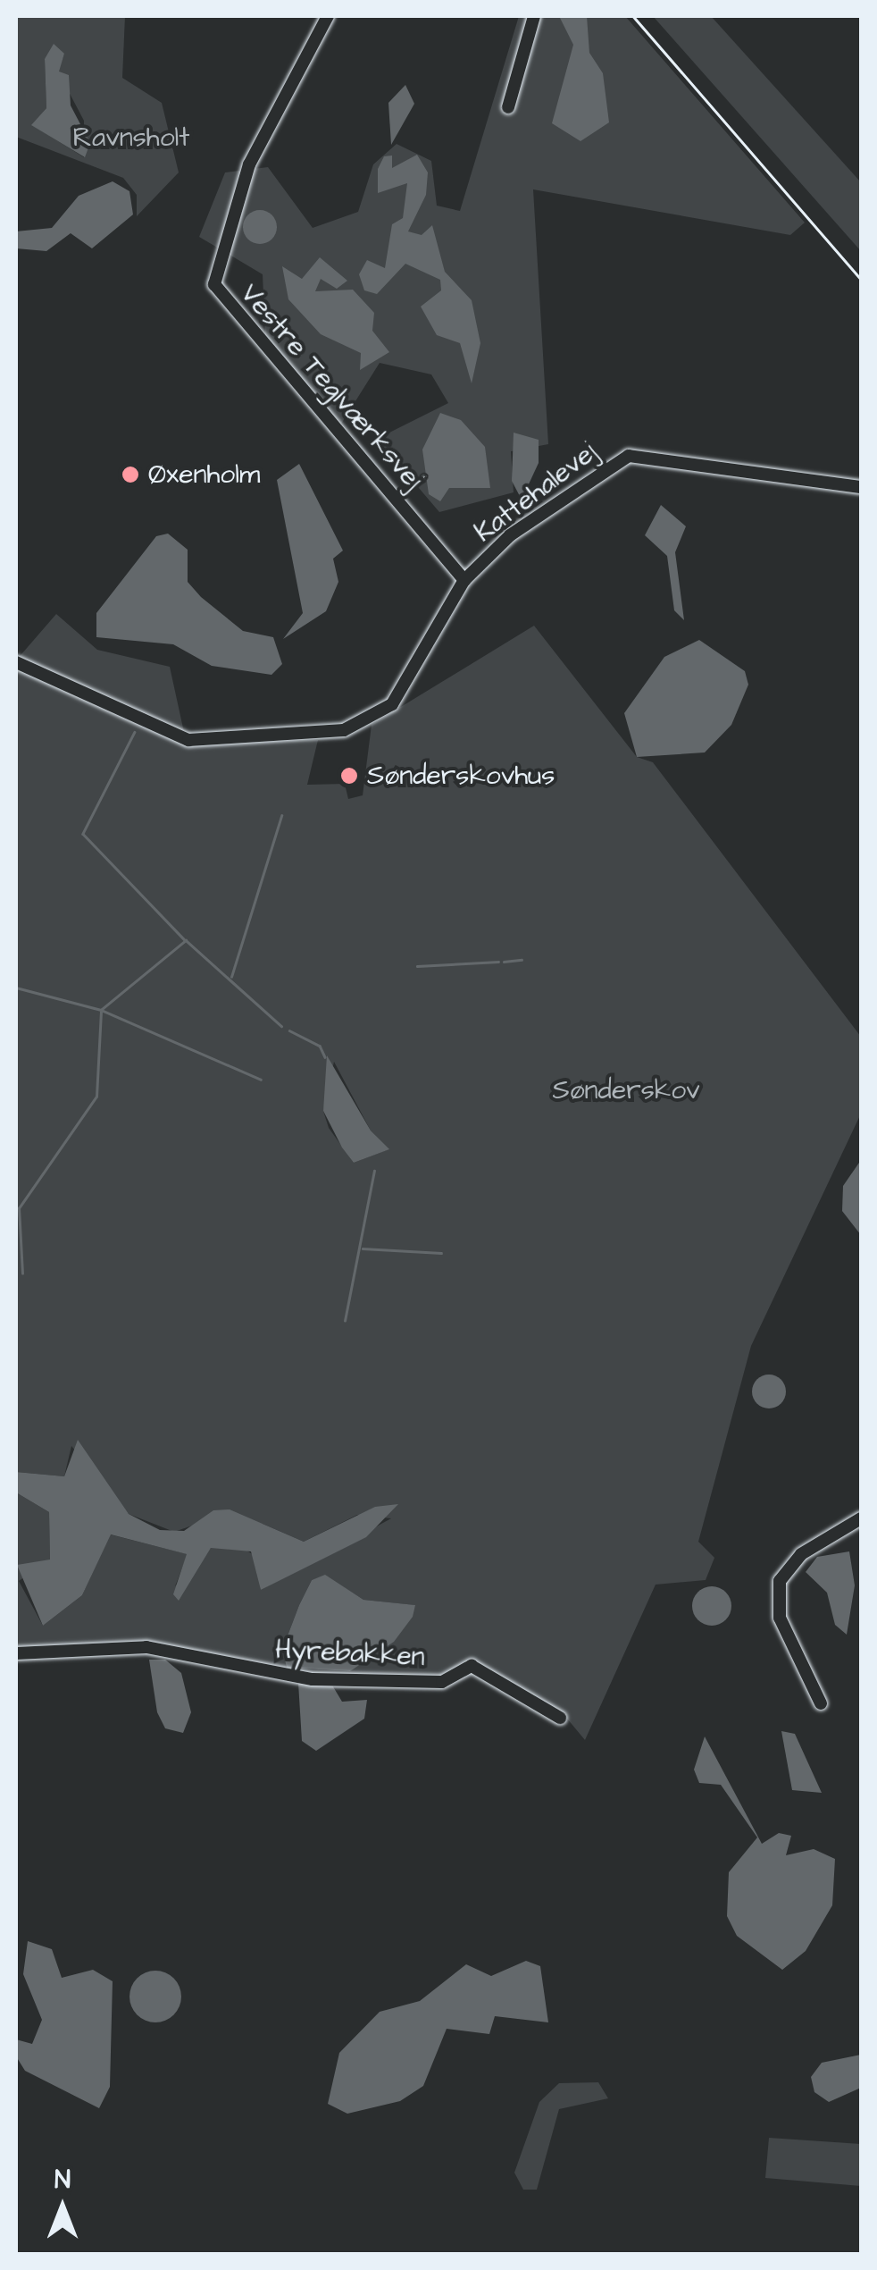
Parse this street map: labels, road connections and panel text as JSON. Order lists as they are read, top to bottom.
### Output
{
  "streets": {
    "street": ["Vestre Teglværksvej", "Kattehalevej", "Hyrebakken"]
  },
  "crossings": [
    ["Vestre Teglværksvej", "Kattehalevej"]
  ],
  "parks": ["Ravnsholt", "Sønderskov"],
  "places": ["Øxenholm", "Sønderskovhus"],
  "north": "top"
}
